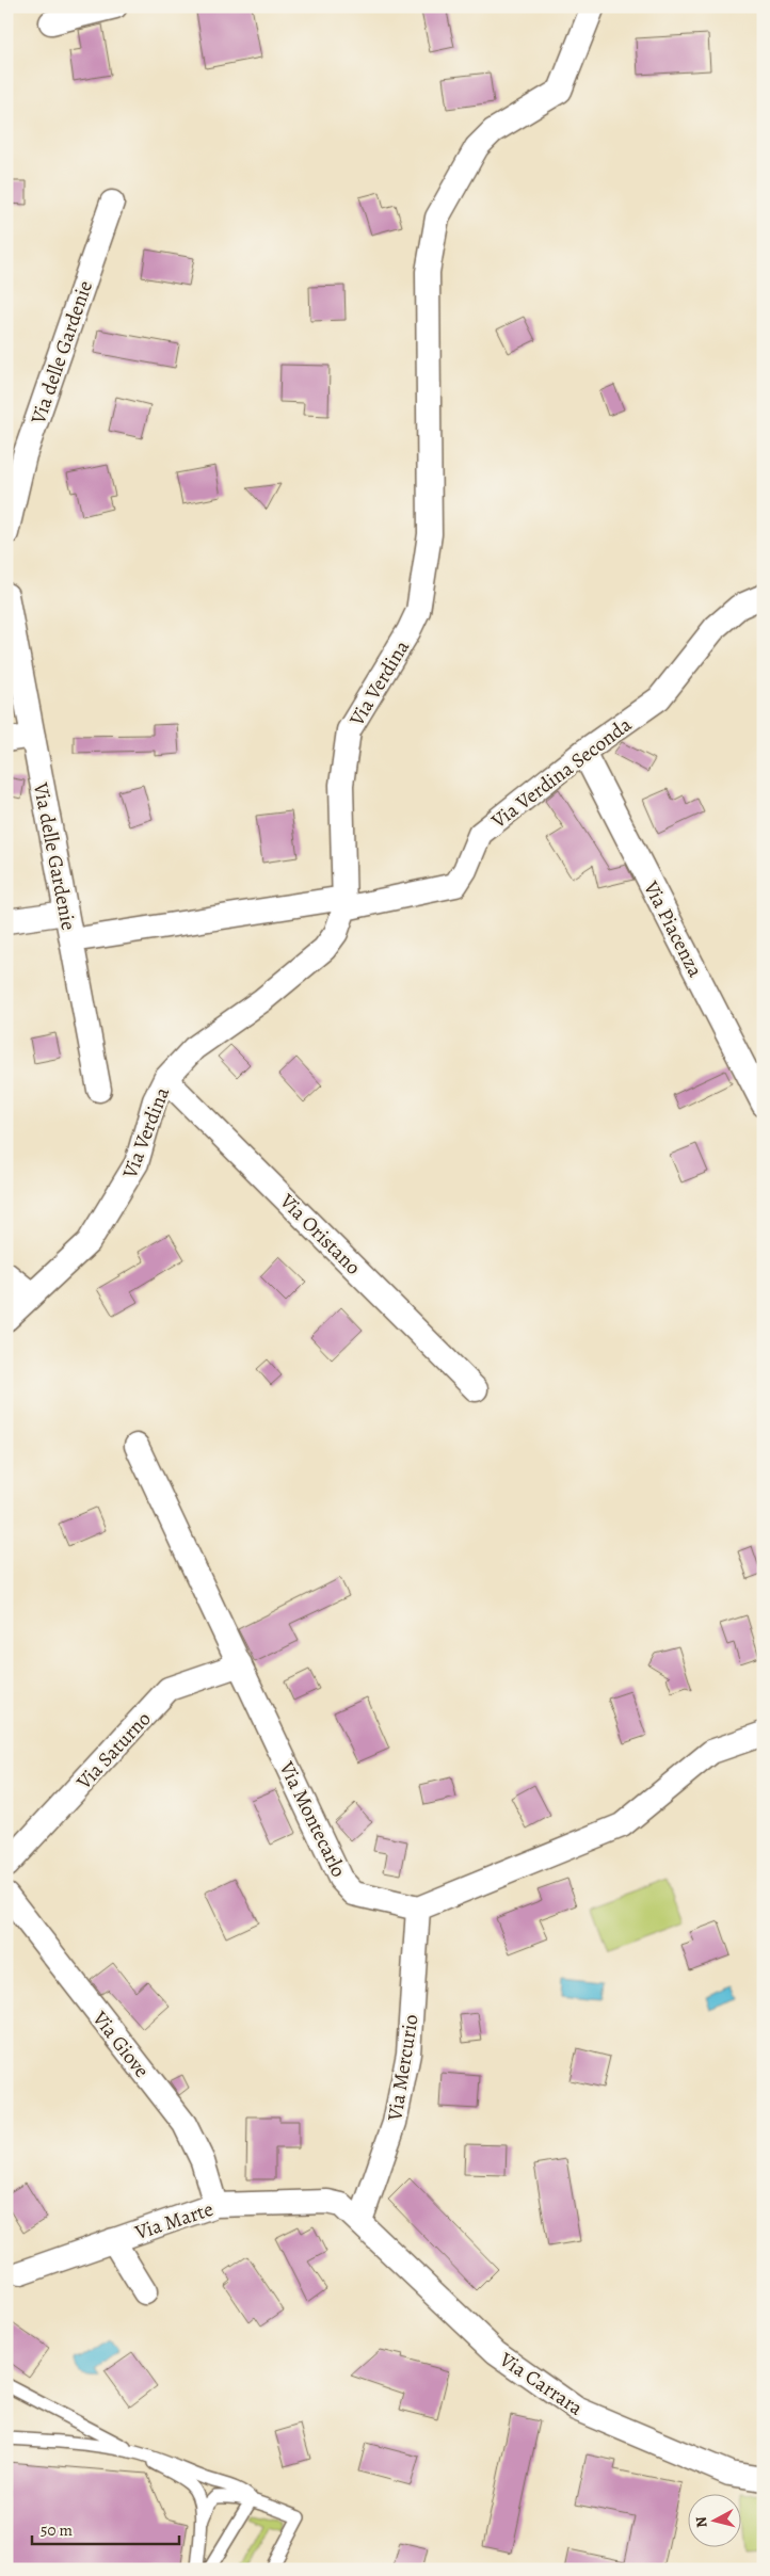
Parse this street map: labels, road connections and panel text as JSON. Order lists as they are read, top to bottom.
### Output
{
  "streets": {
    "street": [
      "Via delle Gardenie",
      "Via Verdina",
      "Via Verdina Seconda",
      "Via Piacenza",
      "Via Oristano",
      "Via Saturno",
      "Via Montecarlo",
      "Via Giove",
      "Via Mercurio",
      "Via Marte",
      "Via Carrara"
    ]
  },
  "crossings": [
    ["Via delle Gardenie", "Via Verdina"],
    ["Via delle Gardenie", "Via Verdina Seconda"],
    ["Via Verdina", "Via Verdina Seconda"],
    ["Via Verdina", "Via Oristano"],
    ["Via Verdina Seconda", "Via Piacenza"],
    ["Via Saturno", "Via Montecarlo"],
    ["Via Montecarlo", "Via Mercurio"],
    ["Via Giove", "Via Marte"],
    ["Via Mercurio", "Via Marte"],
    ["Via Mercurio", "Via Carrara"],
    ["Via Marte", "Via Carrara"]
  ],
  "scale_bar": "50 m",
  "north": "left"
}
